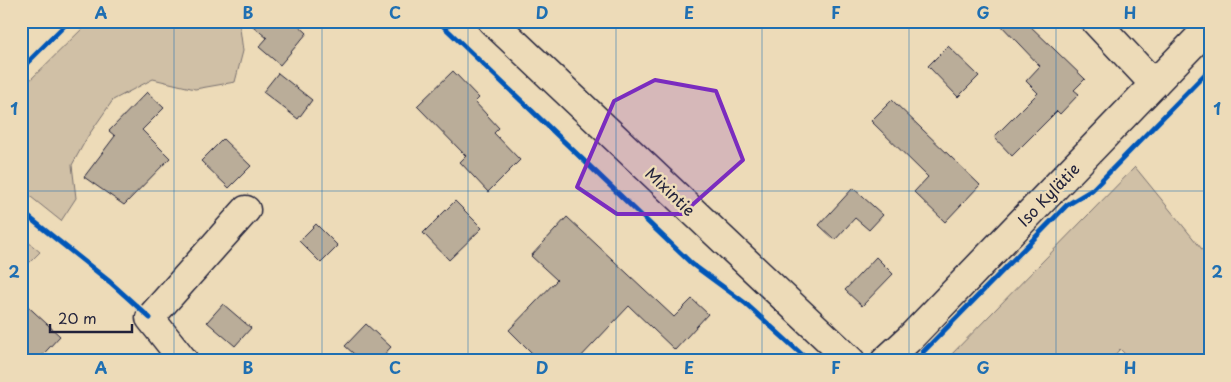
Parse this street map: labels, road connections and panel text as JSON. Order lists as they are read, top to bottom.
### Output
{
  "streets": {
    "street": ["Mixintie", "Iso Kylätie"]
  },
  "scale_bar": "20 m",
  "grid": {
    "columns": [
      "A",
      "B",
      "C",
      "D",
      "E",
      "F",
      "G",
      "H"
    ],
    "rows": ["1", "2"]
  }
}
